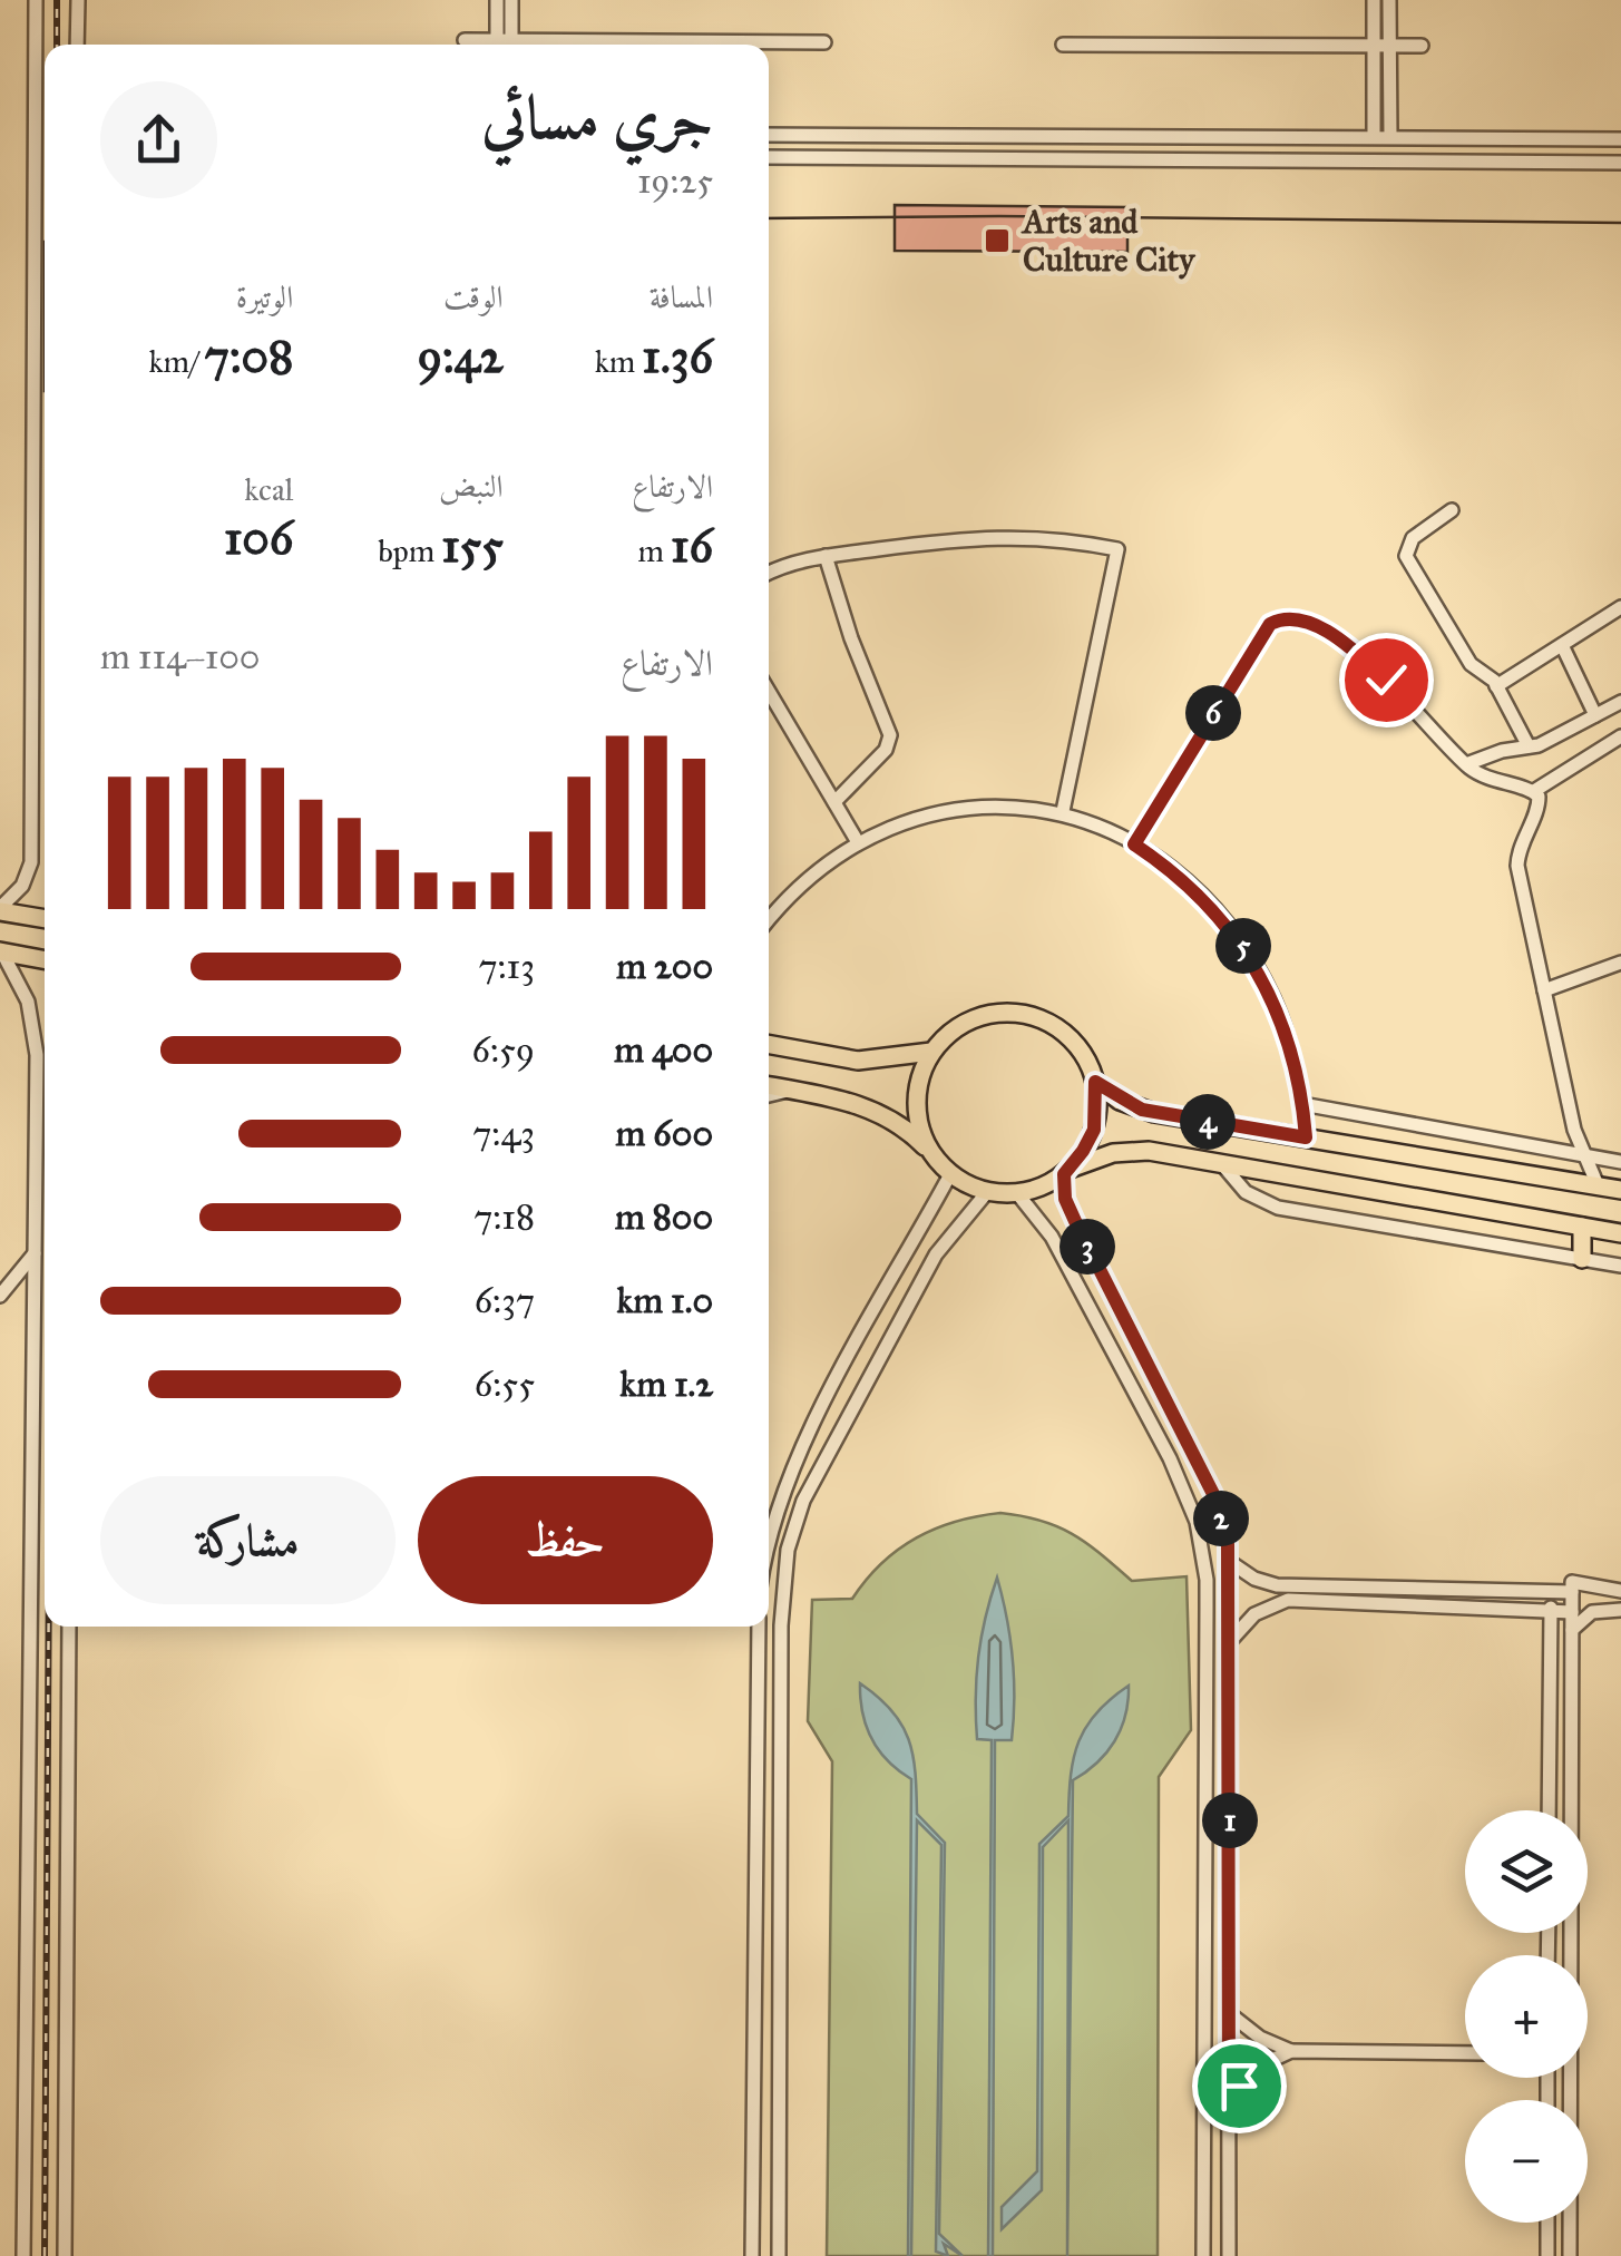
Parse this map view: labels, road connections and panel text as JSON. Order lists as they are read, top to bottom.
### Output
{
  "places": {
    "transit": ["Arts and Culture City"]
  },
  "page": {
    "heading": ["جري مسائي", "19:25"],
    "stats": [
      ["المسافة", "1.36 km"],
      ["الوقت", "9:42"],
      ["الوتيرة", "7:08 /km"],
      ["الارتفاع", "16 m"],
      ["النبض", "155 bpm"],
      ["kcal", "106"]
    ],
    "chart": ["الارتفاع", "100–114 m"],
    "pins": [
      "6",
      "5",
      "4",
      "3",
      "2",
      "1"
    ],
    "list": [
      {
        "name": "200 m",
        "note": "7:13"
      },
      {
        "name": "400 m",
        "note": "6:59"
      },
      {
        "name": "600 m",
        "note": "7:43"
      },
      {
        "name": "800 m",
        "note": "7:18"
      },
      {
        "name": "1.0 km",
        "note": "6:37"
      },
      {
        "name": "1.2 km",
        "note": "6:55"
      }
    ],
    "buttons": ["حفظ", "مشاركة"],
    "map_buttons": ["+", "−"]
  }
}
